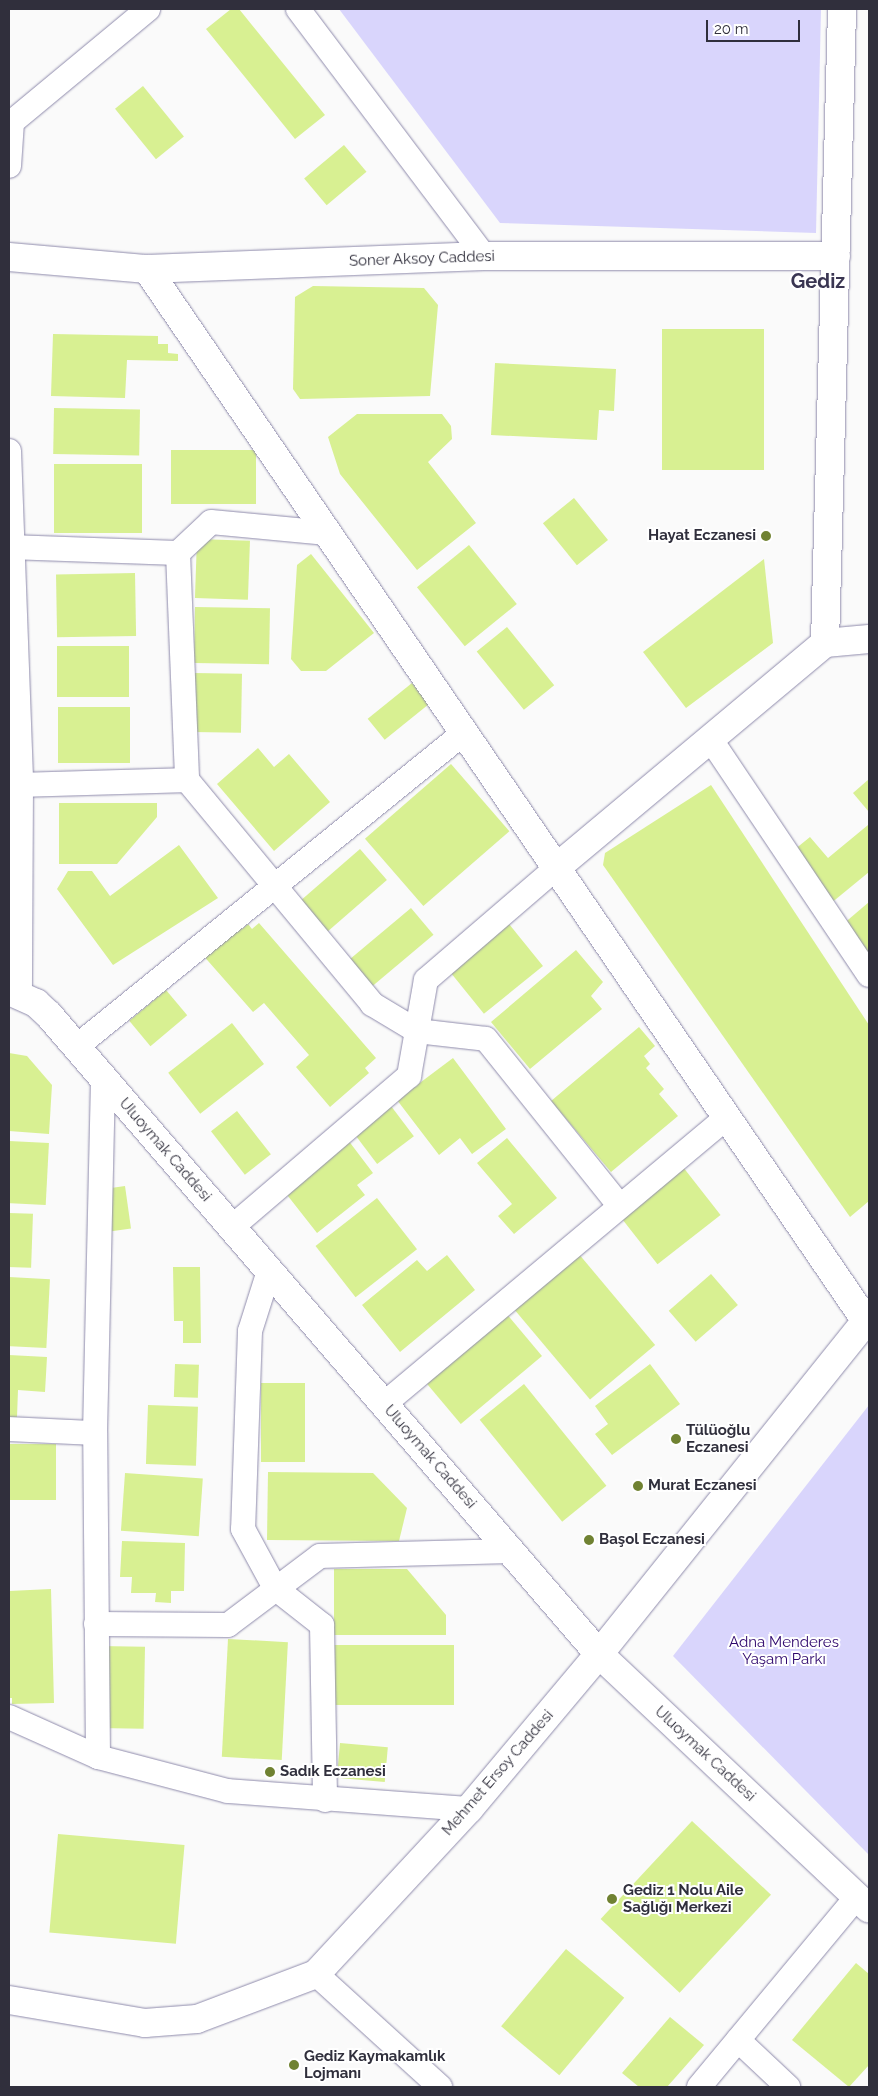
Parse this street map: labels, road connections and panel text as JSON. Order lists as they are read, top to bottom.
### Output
{
  "streets": {
    "street": ["Soner Aksoy Caddesi", "Uluoymak Caddesi", "Mehmet Ersoy Caddesi"]
  },
  "crossings": [
    ["Uluoymak Caddesi", "Mehmet Ersoy Caddesi"]
  ],
  "districts": ["Gediz"],
  "parks": ["Adna Menderes Yaşam Parkı"],
  "places": [
    "Hayat Eczanesi",
    "Tülüoğlu Eczanesi",
    "Murat Eczanesi",
    "Başol Eczanesi",
    "Sadık Eczanesi",
    "Gediz 1 Nolu Aile Sağlığı Merkezi",
    "Gediz Kaymakamlık Lojmanı"
  ],
  "scale_bar": "20 m"
}
